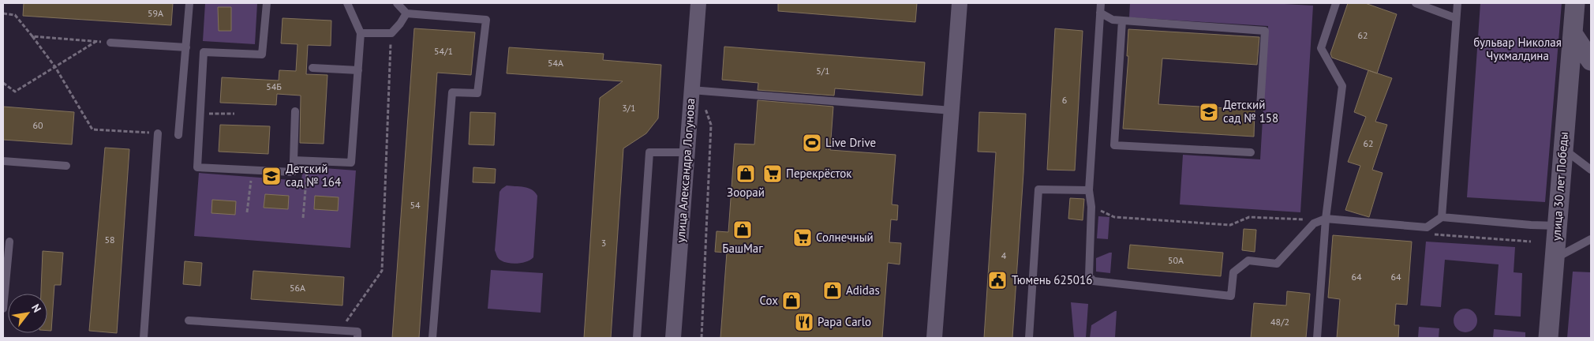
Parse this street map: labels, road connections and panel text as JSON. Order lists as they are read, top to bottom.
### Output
{
  "streets": {
    "street": ["улица Александра Логунова", "улица 30 лет Победы"]
  },
  "parks": ["бульвар Николая Чукмалдина"],
  "places": {
    "school or university": ["Детский сад № 158", "Детский сад № 164"],
    "sports": ["Live Drive"],
    "shop": [
      "Зоорай",
      "БашМаг",
      "Adidas",
      "Cox"
    ],
    "supermarket": ["Перекрёсток", "Солнечный"],
    "public building": ["Тюмень 625016"],
    "restaurant": ["Papa Carlo"]
  },
  "house_numbers": [
    "59А",
    "62",
    "54/1",
    "54А",
    "5/1",
    "54Б",
    "6",
    "3/1",
    "60",
    "62",
    "54",
    "58",
    "3",
    "4",
    "50А",
    "64",
    "64",
    "56А",
    "48/2"
  ],
  "north": "top right"
}
